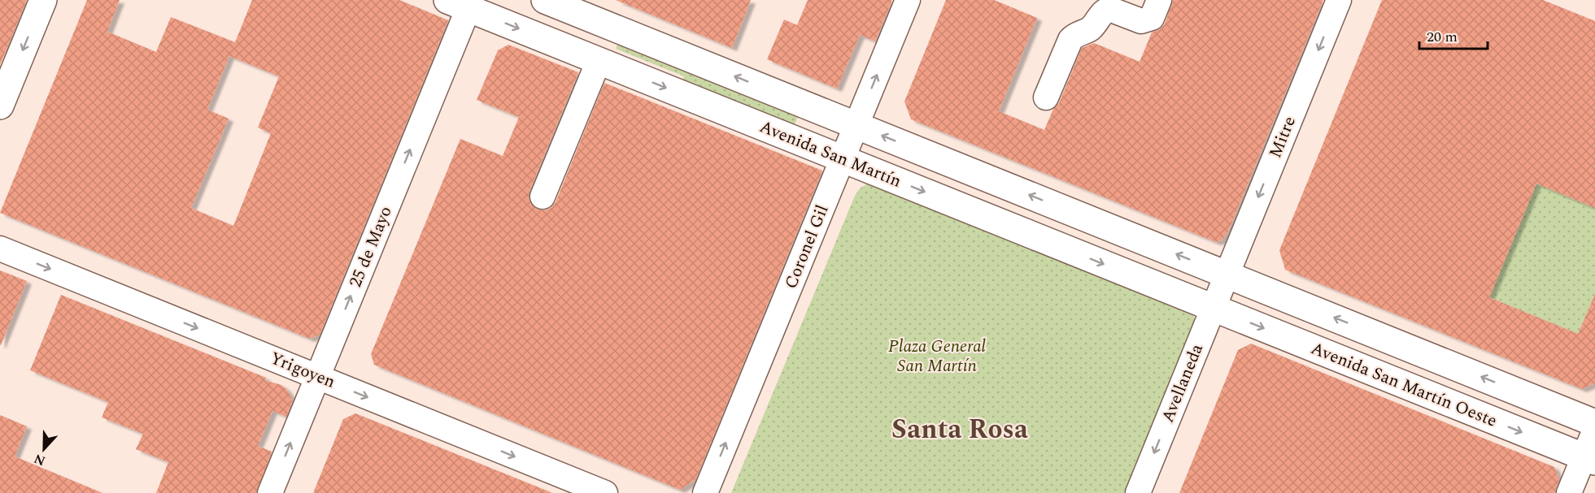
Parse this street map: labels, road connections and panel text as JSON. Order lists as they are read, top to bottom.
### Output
{
  "streets": {
    "main road": ["Avenida San Martín", "Avenida San Martín Oeste"],
    "street": [
      "Mitre",
      "25 de Mayo",
      "Coronel Gil",
      "Yrigoyen",
      "Avellaneda"
    ]
  },
  "crossings": [
    ["Mitre", "Avellaneda"],
    ["Avenida San Martín", "25 de Mayo"],
    ["Avenida San Martín", "Coronel Gil"],
    ["Avenida San Martín", "Avellaneda"],
    ["Avenida San Martín", "Avenida San Martín Oeste"],
    ["25 de Mayo", "Yrigoyen"],
    ["Avellaneda", "Avenida San Martín Oeste"]
  ],
  "one_way": [
    "Mitre",
    "25 de Mayo",
    "Coronel Gil",
    "Yrigoyen",
    "Avellaneda"
  ],
  "districts": ["Santa Rosa"],
  "parks": ["Plaza General San Martín"],
  "scale_bar": "20 m",
  "north": "bottom"
}
